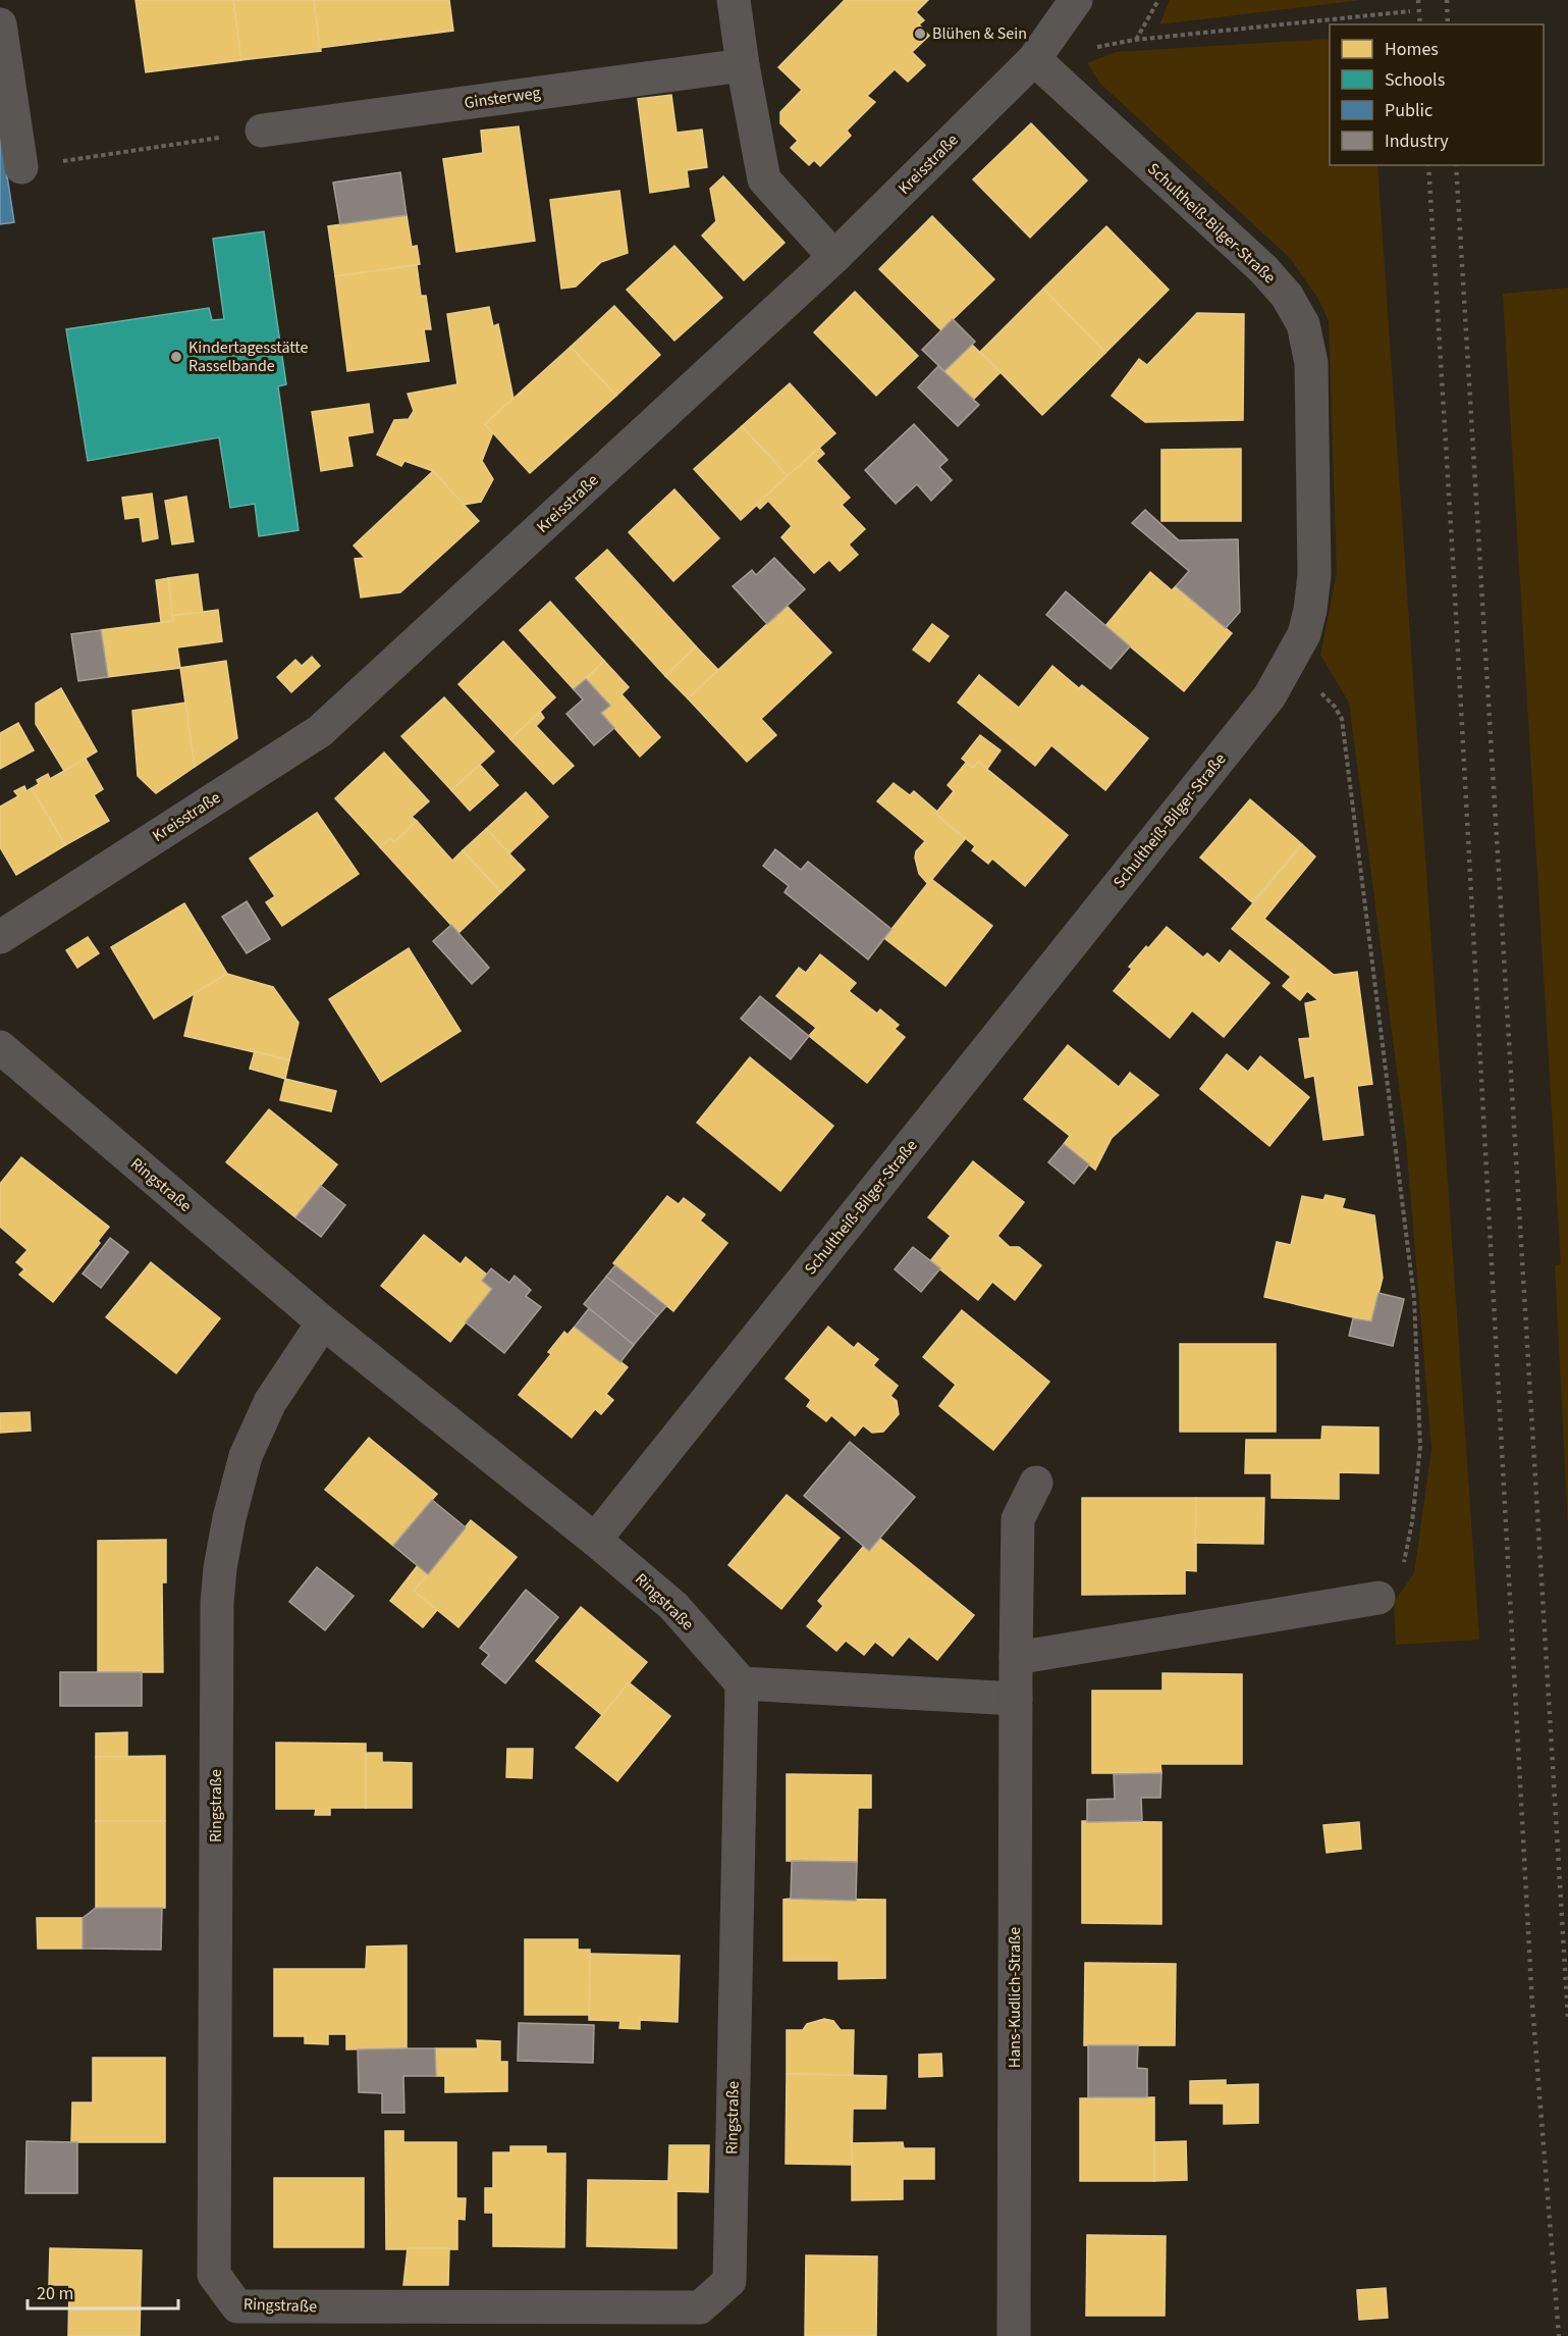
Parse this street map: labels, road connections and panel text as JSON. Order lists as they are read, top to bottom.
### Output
{
  "streets": {
    "street": [
      "Ginsterweg",
      "Kreisstraße",
      "Schultheiß-Bilger-Straße",
      "Ringstraße",
      "Hans-Kudlich-Straße"
    ]
  },
  "crossings": [
    ["Kreisstraße", "Schultheiß-Bilger-Straße"],
    ["Schultheiß-Bilger-Straße", "Ringstraße"]
  ],
  "places": ["Blühen & Sein", "Kindertagesstätte Rasselbande"],
  "legend": [
    "Homes",
    "Schools",
    "Public",
    "Industry"
  ],
  "scale_bar": "20 m"
}
